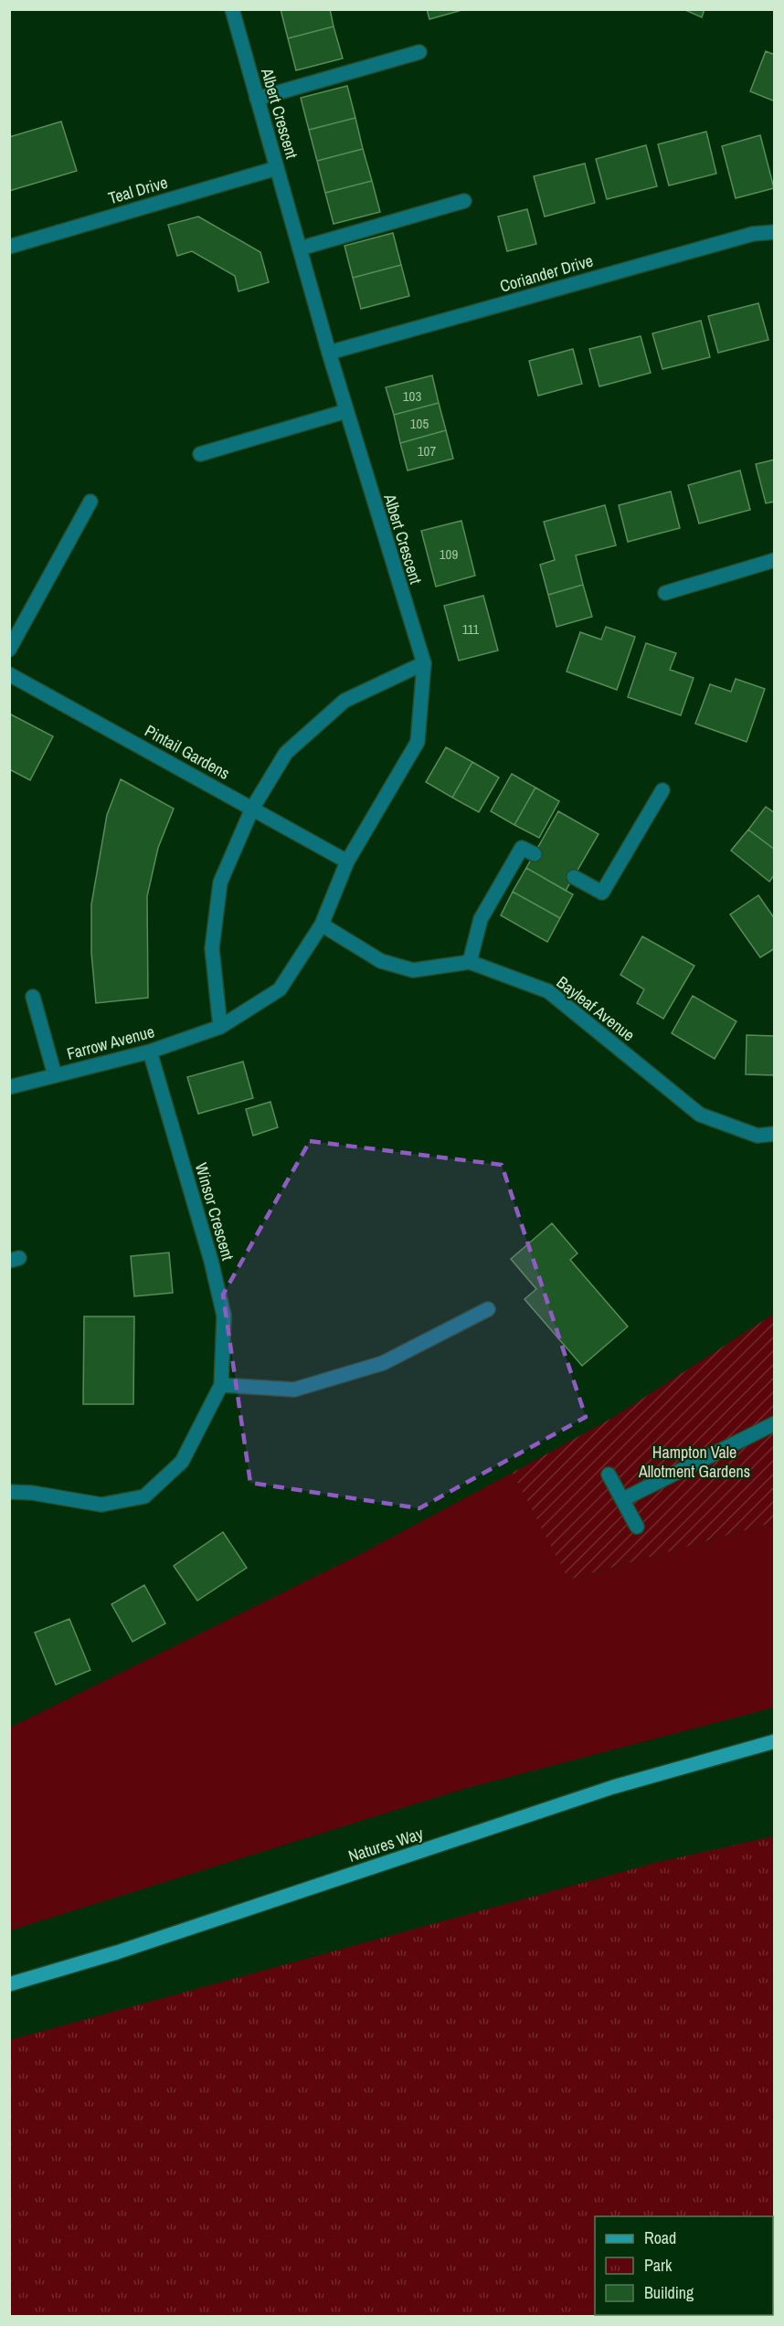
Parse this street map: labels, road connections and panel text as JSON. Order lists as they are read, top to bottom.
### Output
{
  "streets": {
    "street": [
      "Albert Crescent",
      "Teal Drive",
      "Coriander Drive",
      "Pintail Gardens",
      "Bayleaf Avenue",
      "Farrow Avenue",
      "Winsor Crescent",
      "Natures Way"
    ]
  },
  "crossings": [
    ["Albert Crescent", "Teal Drive"],
    ["Albert Crescent", "Coriander Drive"],
    ["Albert Crescent", "Pintail Gardens"],
    ["Albert Crescent", "Bayleaf Avenue"],
    ["Albert Crescent", "Farrow Avenue"],
    ["Farrow Avenue", "Winsor Crescent"]
  ],
  "parks": ["Hampton Vale Allotment Gardens"],
  "house_numbers": [
    "103",
    "105",
    "107",
    "109",
    "111"
  ],
  "legend": ["Road", "Park", "Building"]
}
